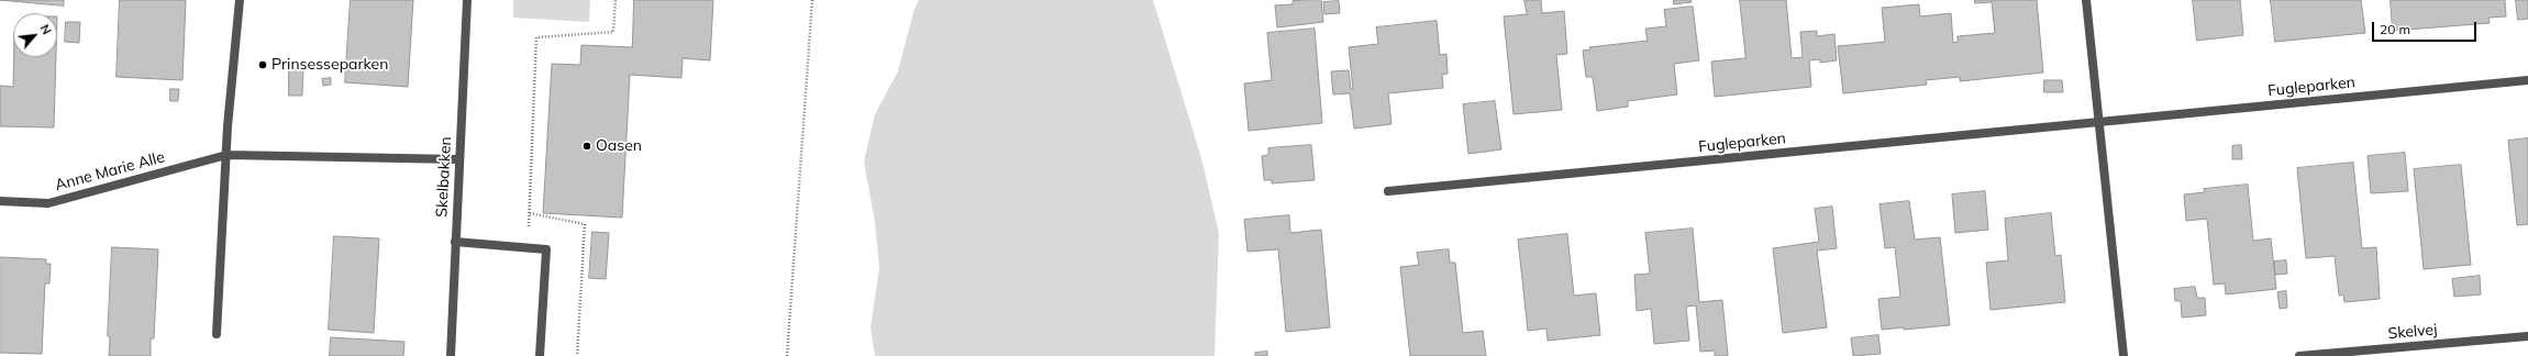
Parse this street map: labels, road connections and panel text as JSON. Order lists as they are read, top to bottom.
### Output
{
  "streets": {
    "street": [
      "Fugleparken",
      "Anne Marie Alle",
      "Skelbakken",
      "Skelvej"
    ]
  },
  "crossings": [
    ["Anne Marie Alle", "Skelbakken"]
  ],
  "places": ["Prinsesseparken", "Oasen"],
  "scale_bar": "20 m",
  "north": "top right"
}
